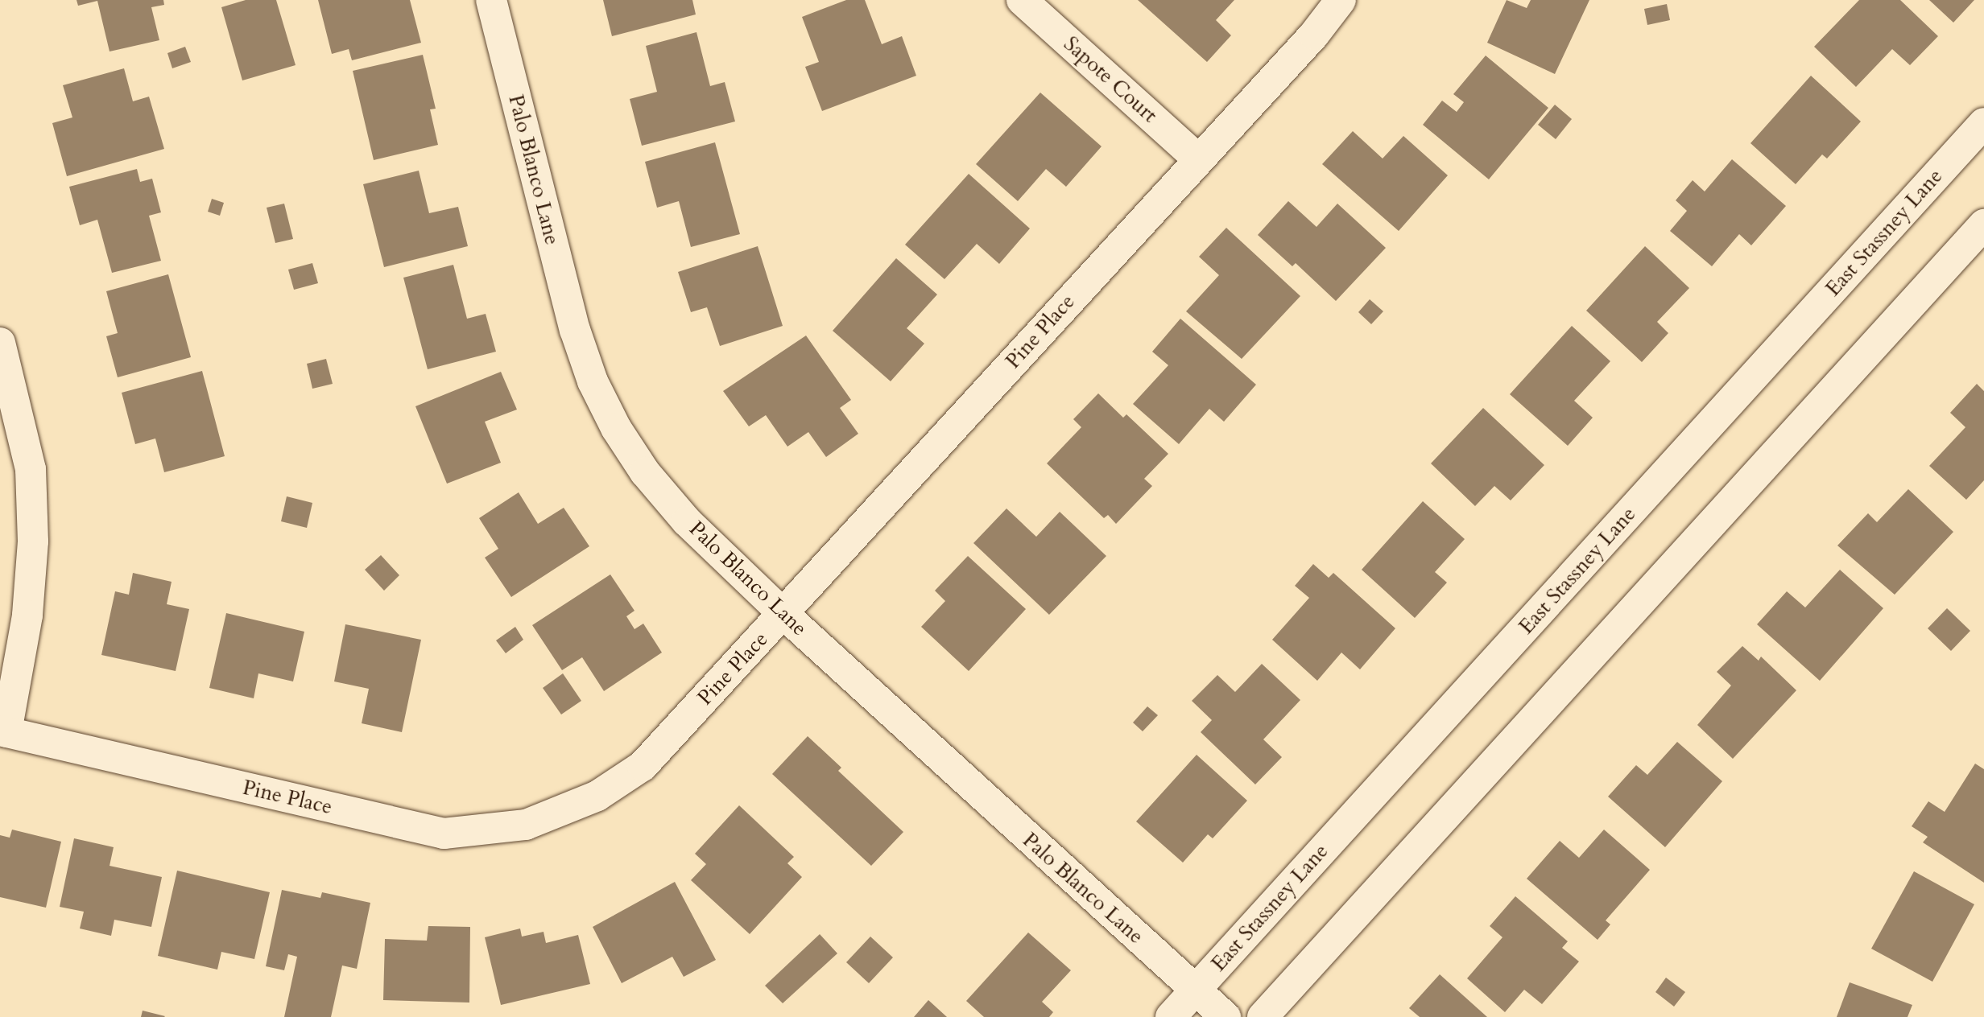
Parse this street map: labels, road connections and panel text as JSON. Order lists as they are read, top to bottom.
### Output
{
  "streets": {
    "street": [
      "Sapote Court",
      "Palo Blanco Lane",
      "East Stassney Lane",
      "Pine Place"
    ]
  },
  "crossings": [
    ["Sapote Court", "Pine Place"],
    ["Palo Blanco Lane", "East Stassney Lane"],
    ["Palo Blanco Lane", "Pine Place"]
  ]
}
